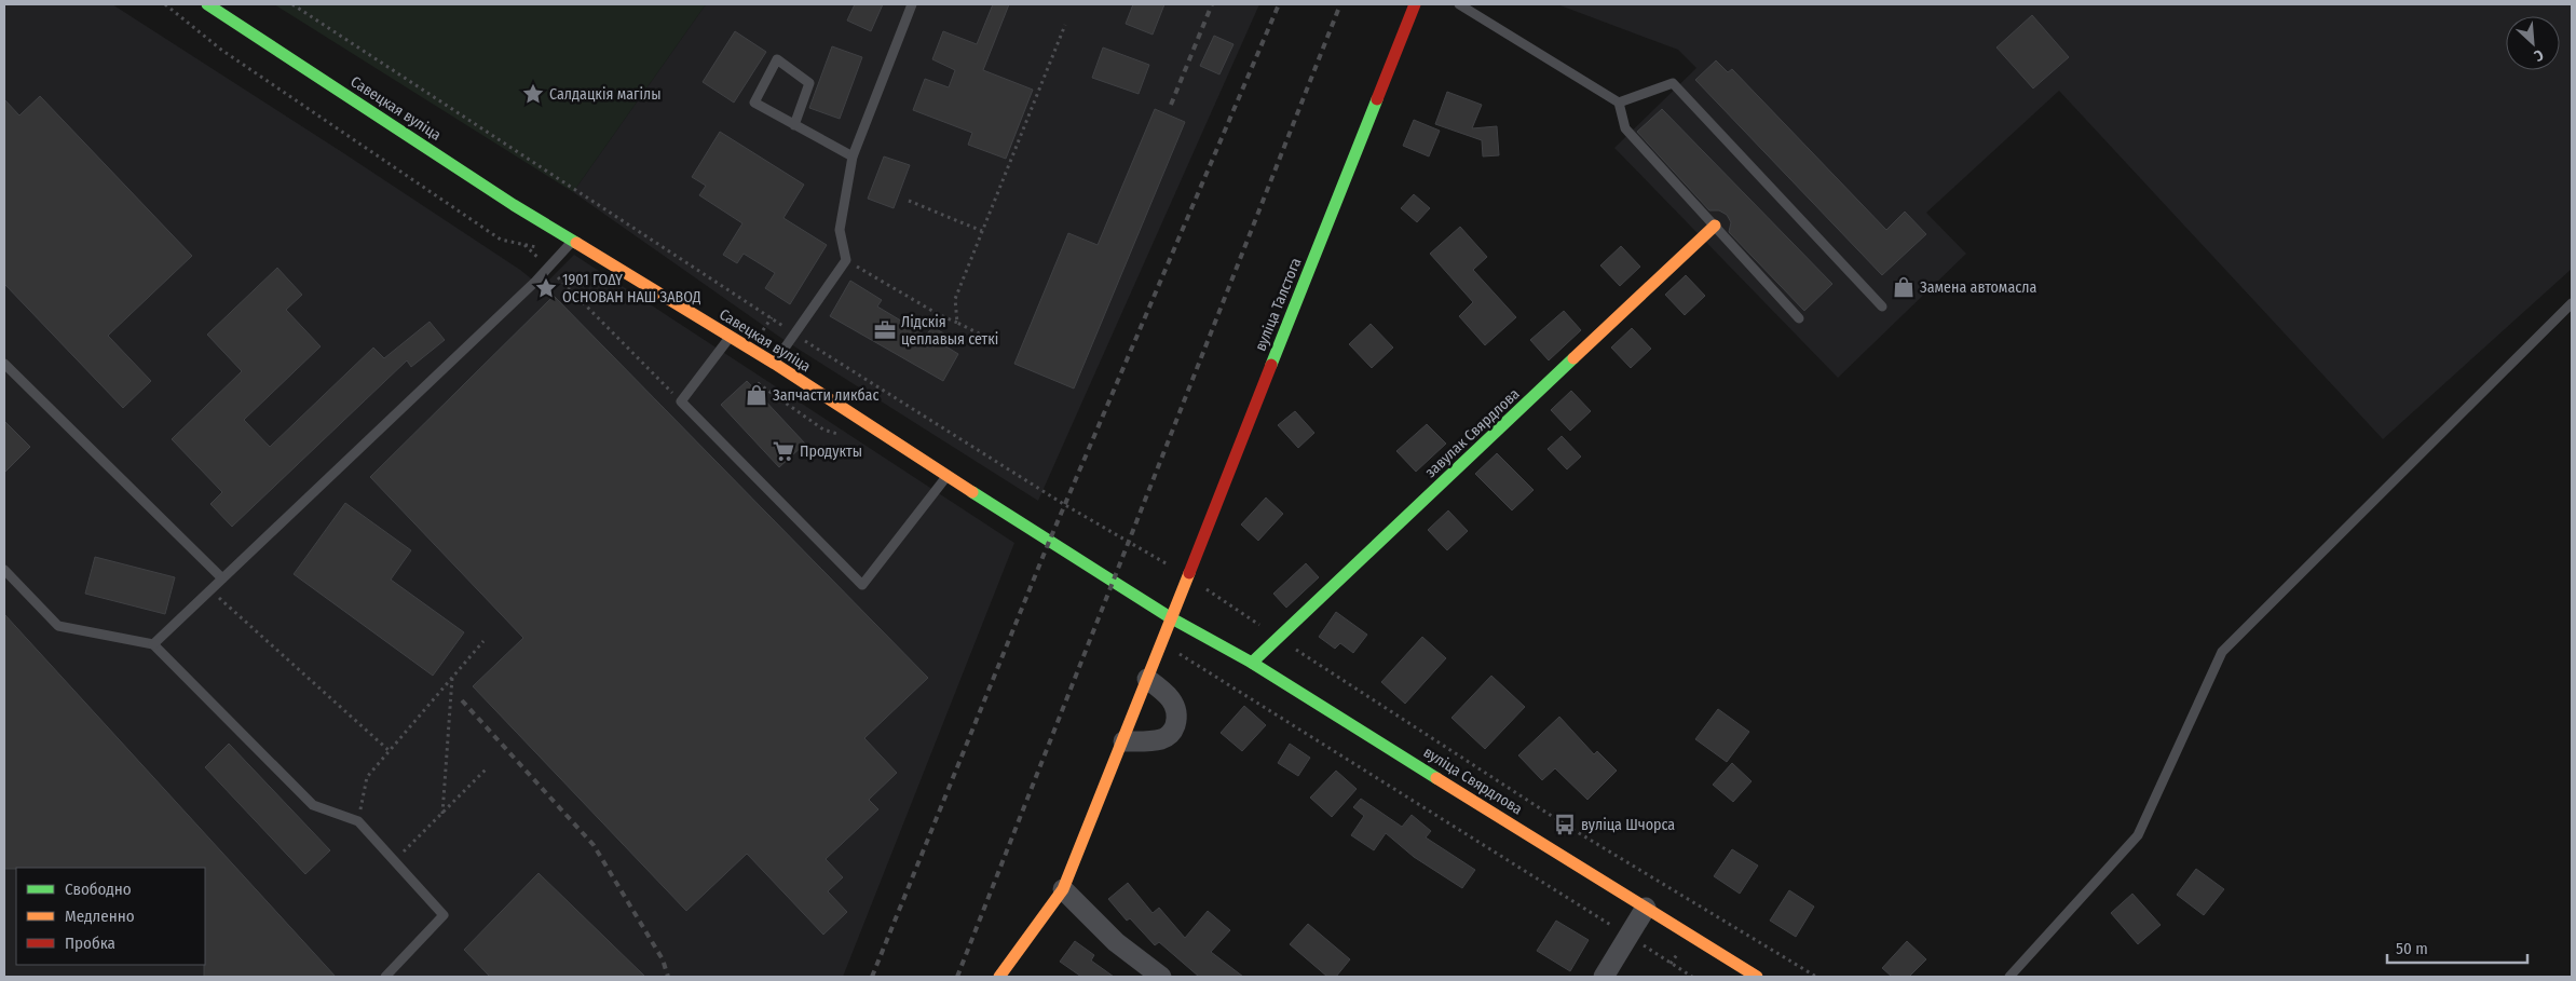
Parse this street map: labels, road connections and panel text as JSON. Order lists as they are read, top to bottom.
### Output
{
  "streets": {
    "main road": [
      "Савецкая вуліца",
      "вуліца Талстога",
      "завулак Свярдлова",
      "вуліца Свярдлова"
    ]
  },
  "crossings": [
    ["Савецкая вуліца", "вуліца Талстога"],
    ["Савецкая вуліца", "вуліца Свярдлова"],
    ["вуліца Талстога", "вуліца Свярдлова"],
    ["завулак Свярдлова", "вуліца Свярдлова"]
  ],
  "places": {
    "place": ["Салдацкія магілы", "1901 ΓΟΔΥ ОСНОВАН НАШ ЗАВОД"],
    "shop": ["Замена автомасла", "Запчасти ликбас"],
    "office": ["Лідскія цеплавыя сеткі"],
    "supermarket": ["Продукты"],
    "bus stop": ["вуліца Шчорса"]
  },
  "legend": ["Свободно", "Медленно", "Пробка"],
  "scale_bar": "50 m",
  "north": "bottom right"
}
